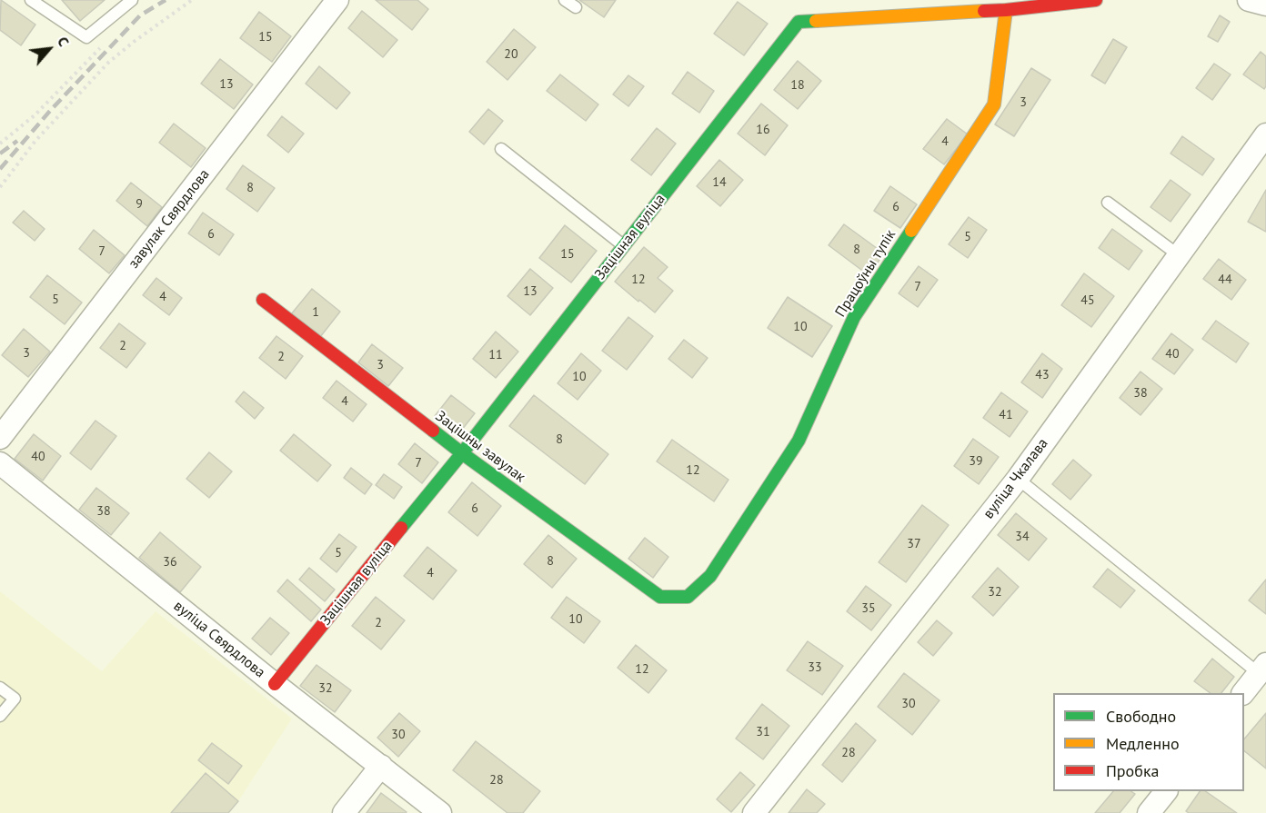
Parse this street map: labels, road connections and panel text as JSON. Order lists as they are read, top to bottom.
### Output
{
  "streets": {
    "street": [
      "завулак Свярдлова",
      "Зацішная вуліца",
      "Працоўны тупік",
      "Зацішны завулак",
      "вуліца Чкалава",
      "вуліца Свярдлова"
    ]
  },
  "crossings": [
    ["Зацішная вуліца", "Працоўны тупік"],
    ["Зацішная вуліца", "Зацішны завулак"],
    ["Зацішная вуліца", "вуліца Свярдлова"],
    ["Працоўны тупік", "Зацішны завулак"]
  ],
  "house_numbers": [
    "15",
    "20",
    "13",
    "18",
    "3",
    "16",
    "4",
    "14",
    "8",
    "9",
    "6",
    "6",
    "5",
    "8",
    "7",
    "15",
    "12",
    "44",
    "7",
    "13",
    "4",
    "5",
    "45",
    "1",
    "10",
    "2",
    "3",
    "40",
    "11",
    "2",
    "3",
    "43",
    "10",
    "38",
    "4",
    "41",
    "8",
    "40",
    "39",
    "7",
    "12",
    "6",
    "38",
    "34",
    "37",
    "5",
    "8",
    "36",
    "4",
    "32",
    "35",
    "10",
    "2",
    "33",
    "12",
    "32",
    "30",
    "31",
    "30",
    "28",
    "28"
  ],
  "legend": ["Свободно", "Медленно", "Пробка"],
  "north": "top right"
}
